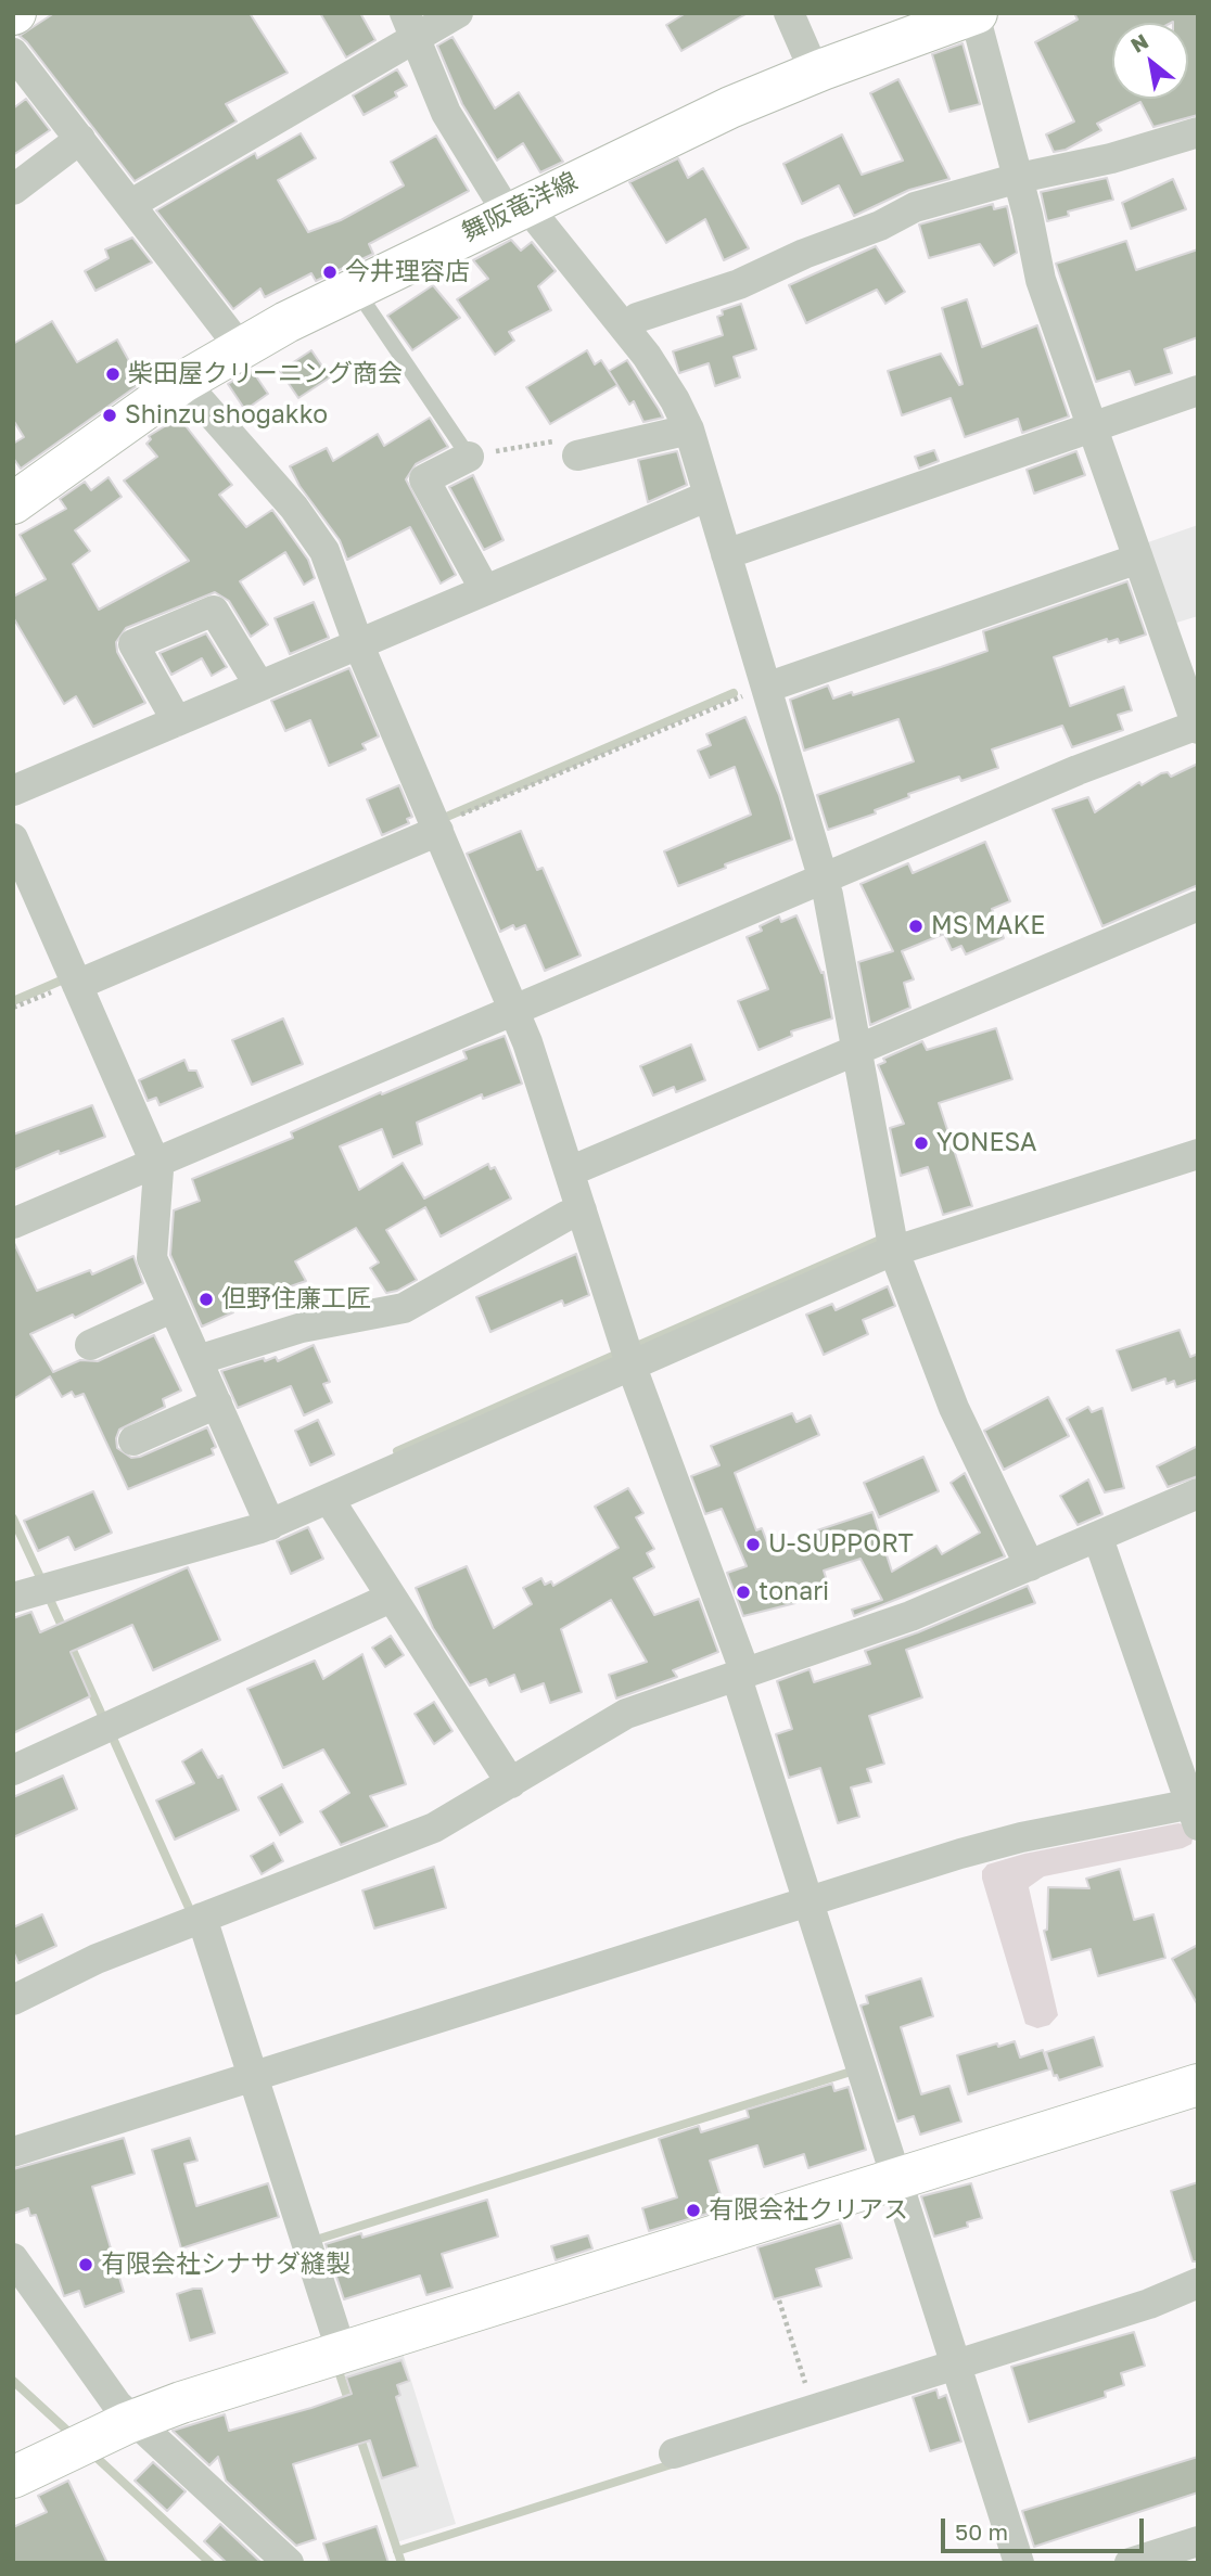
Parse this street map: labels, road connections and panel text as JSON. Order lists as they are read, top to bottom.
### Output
{
  "streets": {
    "street": ["舞阪竜洋線"]
  },
  "places": [
    "今井理容店",
    "柴田屋クリーニング商会",
    "Shinzu shogakko",
    "MS MAKE",
    "YONESA",
    "但野住廉工匠",
    "U-SUPPORT",
    "tonari",
    "有限会社クリアス",
    "有限会社シナサダ縫製"
  ],
  "scale_bar": "50 m",
  "north": "top left"
}
